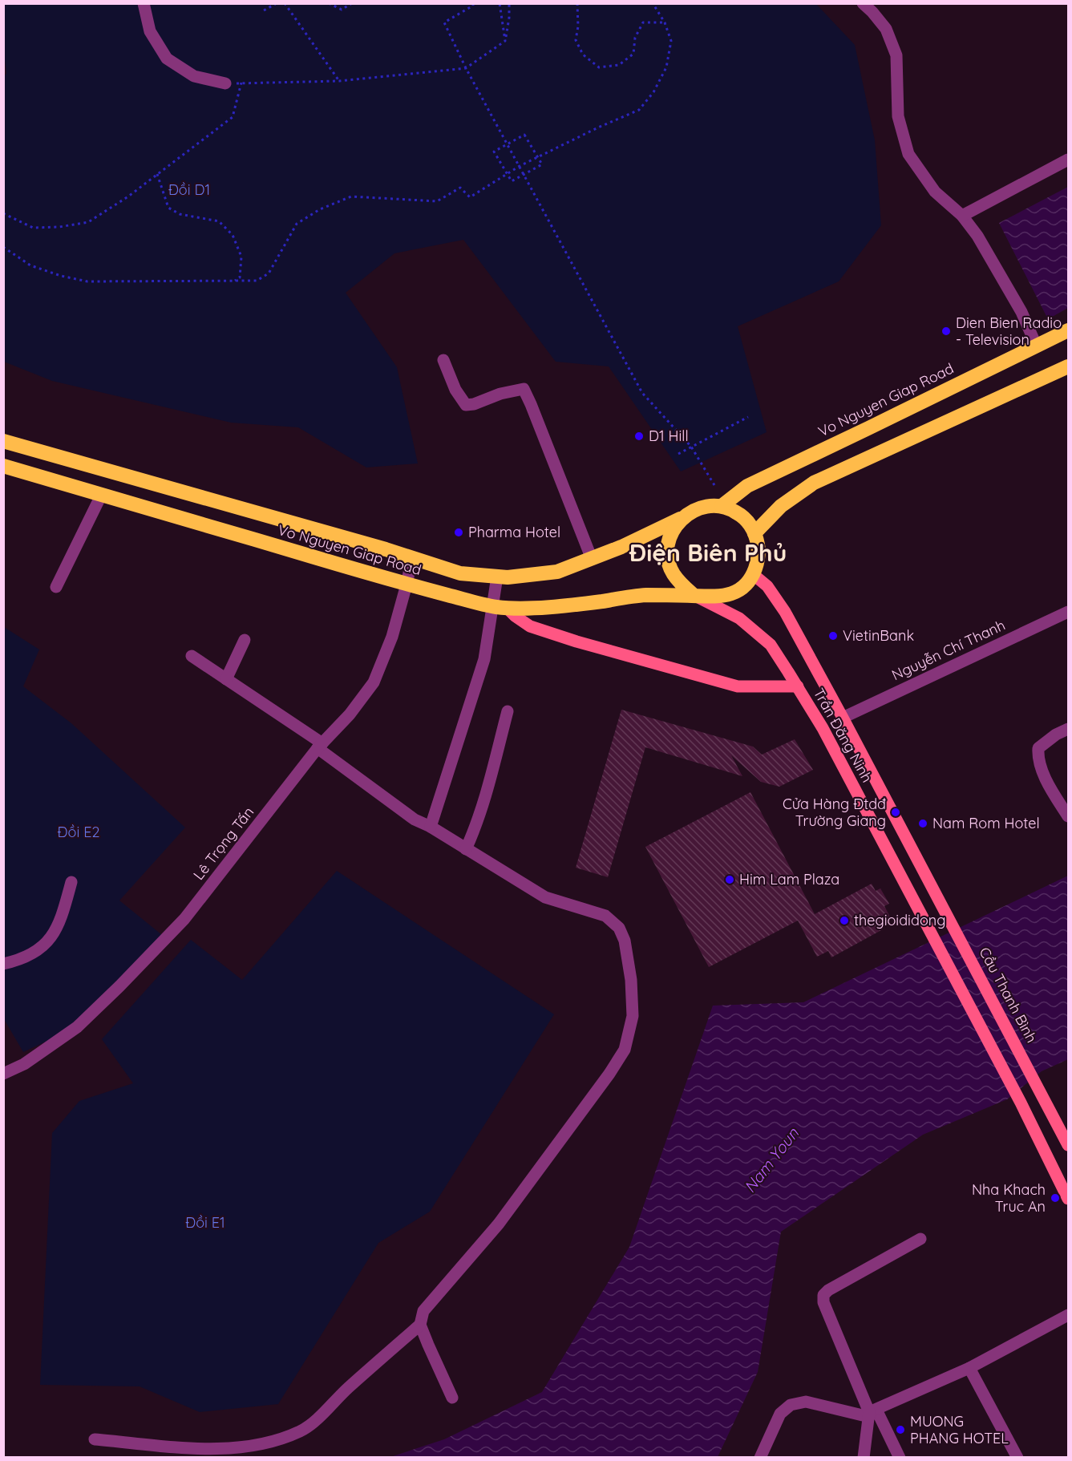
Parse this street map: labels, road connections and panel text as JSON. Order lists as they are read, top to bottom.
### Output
{
  "streets": {
    "highway": ["Vo Nguyen Giap Road"],
    "main road": ["Trần Đăng Ninh", "Cầu Thanh Bình"],
    "street": ["Nguyễn Chí Thanh", "Lê Trọng Tấn"]
  },
  "crossings": [
    ["Vo Nguyen Giap Road", "Trần Đăng Ninh"],
    ["Vo Nguyen Giap Road", "Lê Trọng Tấn"],
    ["Nguyễn Chí Thanh", "Trần Đăng Ninh"],
    ["Trần Đăng Ninh", "Cầu Thanh Bình"]
  ],
  "districts": ["Điện Biên Phủ"],
  "water": ["Nam Youn"],
  "parks": ["Đồi D1", "Đồi E2", "Đồi E1"],
  "places": [
    "Dien Bien Radio - Television",
    "D1 Hill",
    "Pharma Hotel",
    "VietinBank",
    "Cửa Hàng Đtdđ Trường Giang",
    "Nam Rom Hotel",
    "Him Lam Plaza",
    "thegioididong",
    "Nha Khach Truc An",
    "MUONG PHANG HOTEL"
  ]
}
